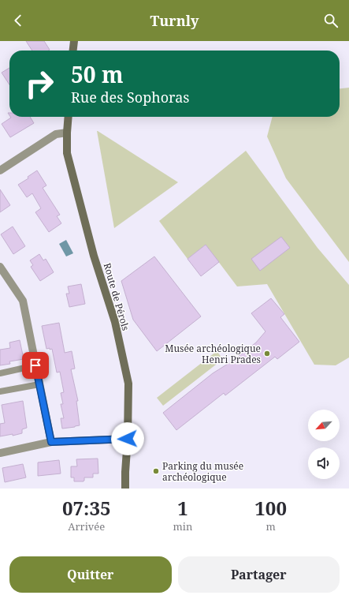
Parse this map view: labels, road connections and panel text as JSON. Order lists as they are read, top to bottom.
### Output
{
  "streets": {
    "street": ["Route de Pérols"]
  },
  "places": ["Musée archéologique Henri Prades", "Parking du musée archéologique"],
  "north": "bottom left",
  "page": {
    "header": "Turnly",
    "turn": ["50 m", "Rue des Sophoras"],
    "eta": [
      "07:35",
      "Arrivée",
      "1",
      "min",
      "100",
      "m"
    ],
    "buttons": ["Quitter", "Partager"]
  }
}
